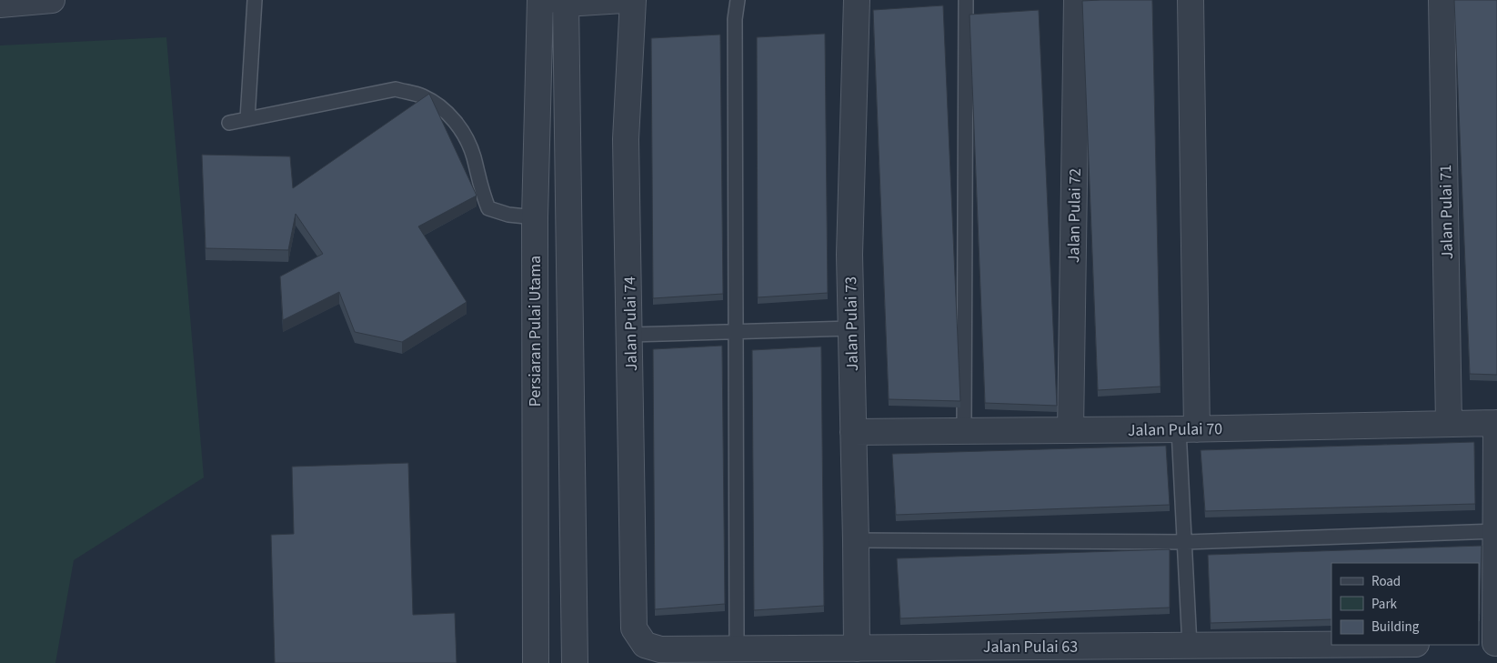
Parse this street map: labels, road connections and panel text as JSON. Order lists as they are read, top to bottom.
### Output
{
  "streets": {
    "street": [
      "Jalan Pulai 71",
      "Jalan Pulai 72",
      "Jalan Pulai 74",
      "Jalan Pulai 73",
      "Persiaran Pulai Utama",
      "Jalan Pulai 70",
      "Jalan Pulai 63"
    ]
  },
  "crossings": [
    ["Jalan Pulai 71", "Jalan Pulai 70"],
    ["Jalan Pulai 72", "Jalan Pulai 70"],
    ["Jalan Pulai 74", "Jalan Pulai 63"],
    ["Jalan Pulai 73", "Jalan Pulai 70"],
    ["Jalan Pulai 73", "Jalan Pulai 63"]
  ],
  "legend": ["Road", "Park", "Building"]
}
